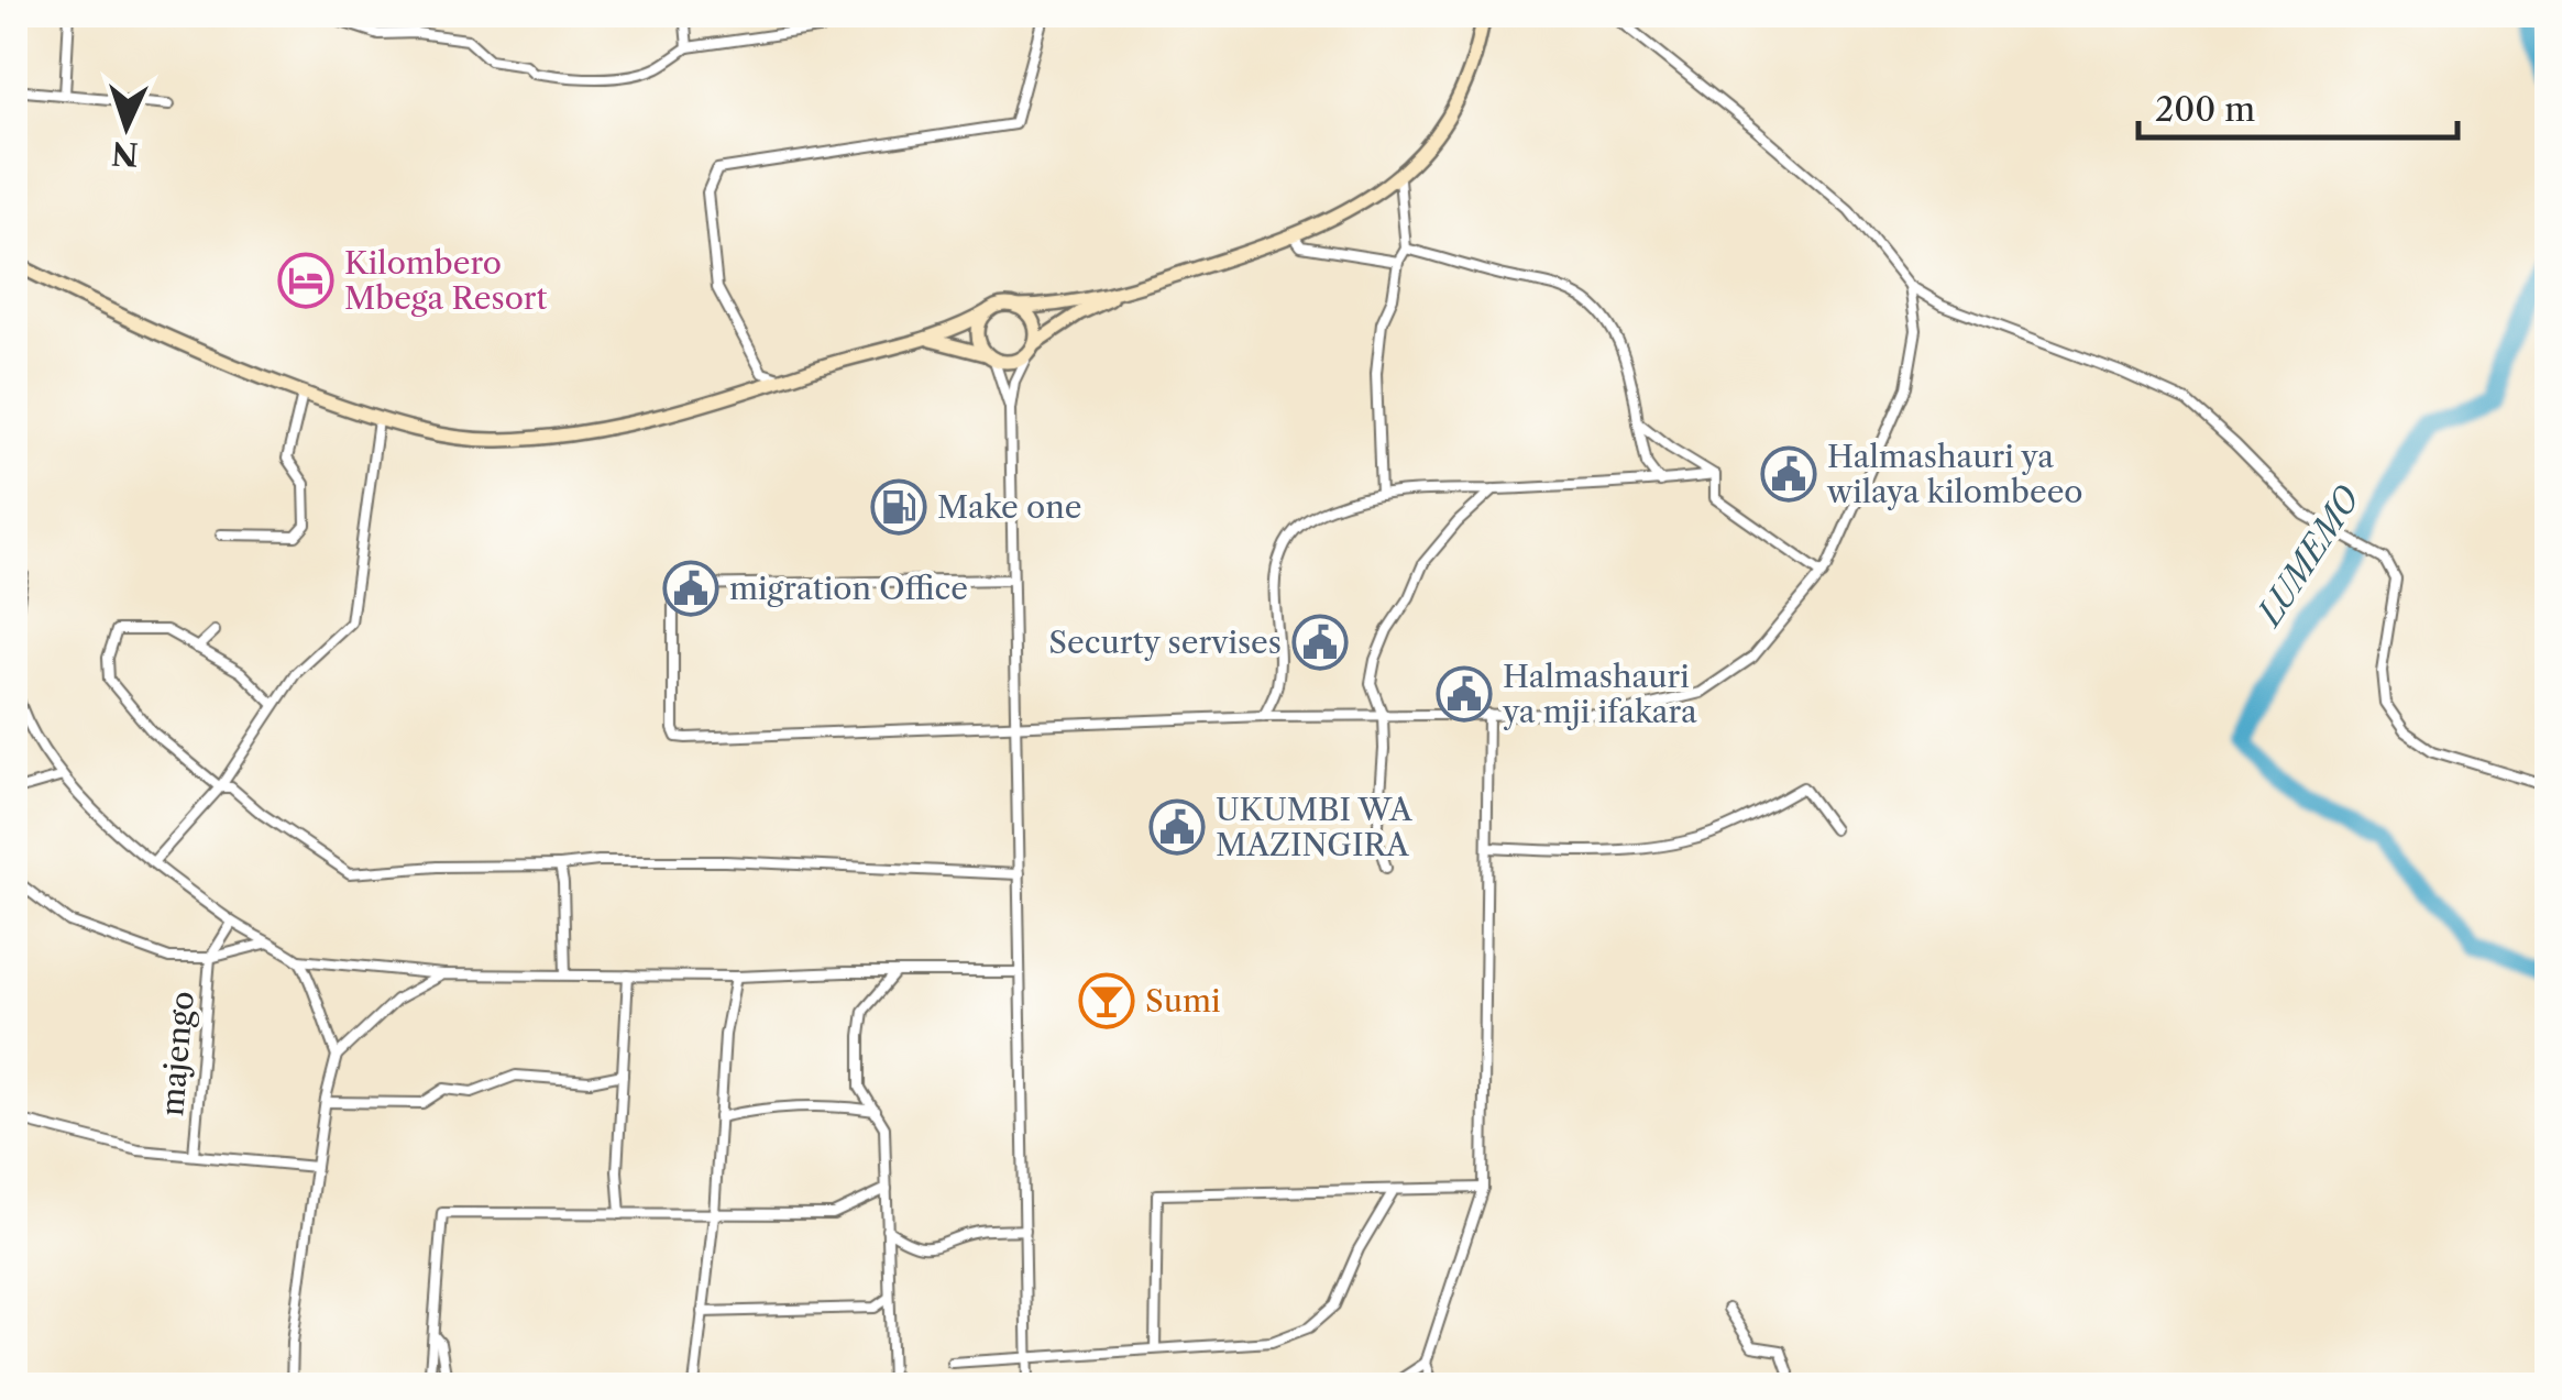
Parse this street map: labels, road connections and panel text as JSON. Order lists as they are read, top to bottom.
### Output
{
  "streets": {
    "street": ["majengo"]
  },
  "water": ["LUMEMO"],
  "places": {
    "hotel": ["Kilombero Mbega Resort"],
    "public building": [
      "Halmashauri ya wilaya kilombeeo",
      "migration Office",
      "Securty servises",
      "Halmashauri ya mji ifakara",
      "UKUMBI WA MAZINGIRA"
    ],
    "fuel station": ["Make one"],
    "bar": ["Sumi"]
  },
  "scale_bar": "200 m",
  "north": "bottom"
}
